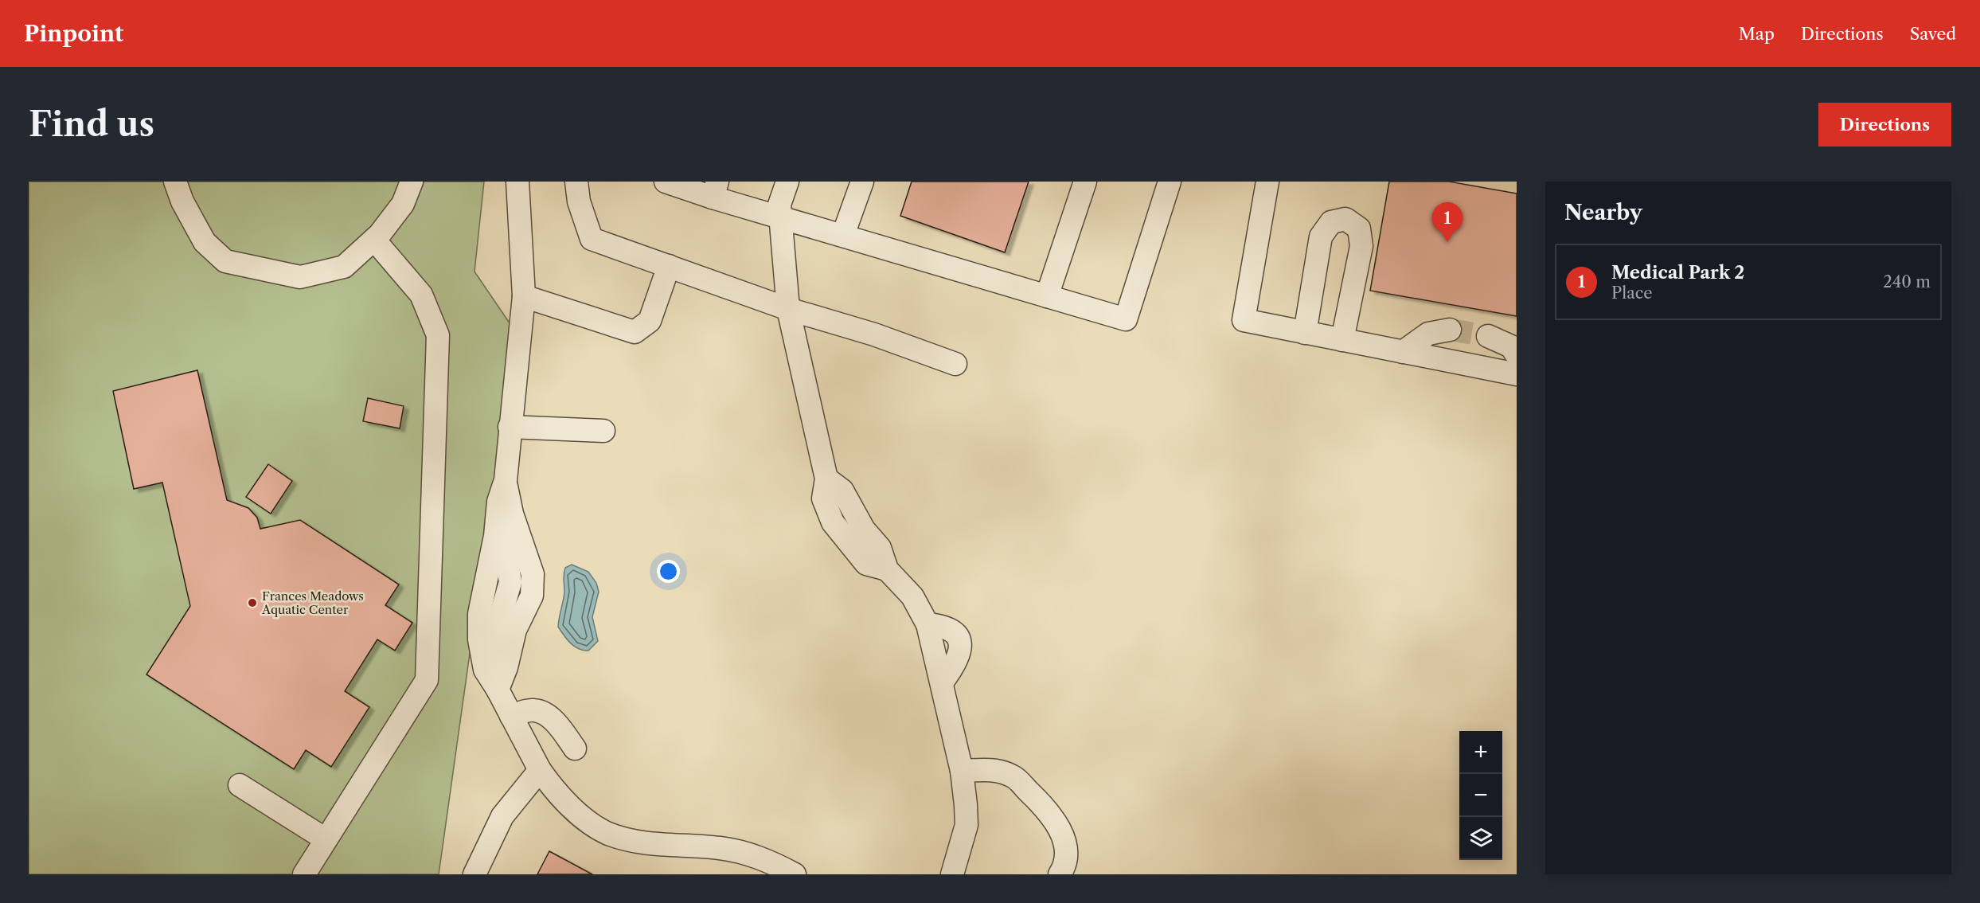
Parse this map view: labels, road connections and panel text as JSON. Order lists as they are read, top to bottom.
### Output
{
  "places": ["Frances Meadows Aquatic Center"],
  "page": {
    "header": "Pinpoint",
    "nav": ["Map", "Directions", "Saved"],
    "buttons": "Directions",
    "title": "Find us",
    "heading": "Nearby",
    "pins": "1",
    "list": [
      {
        "mark": "1",
        "name": "Medical Park 2",
        "note": "Place",
        "value": "240 m"
      }
    ],
    "map_buttons": ["+", "−"]
  }
}
